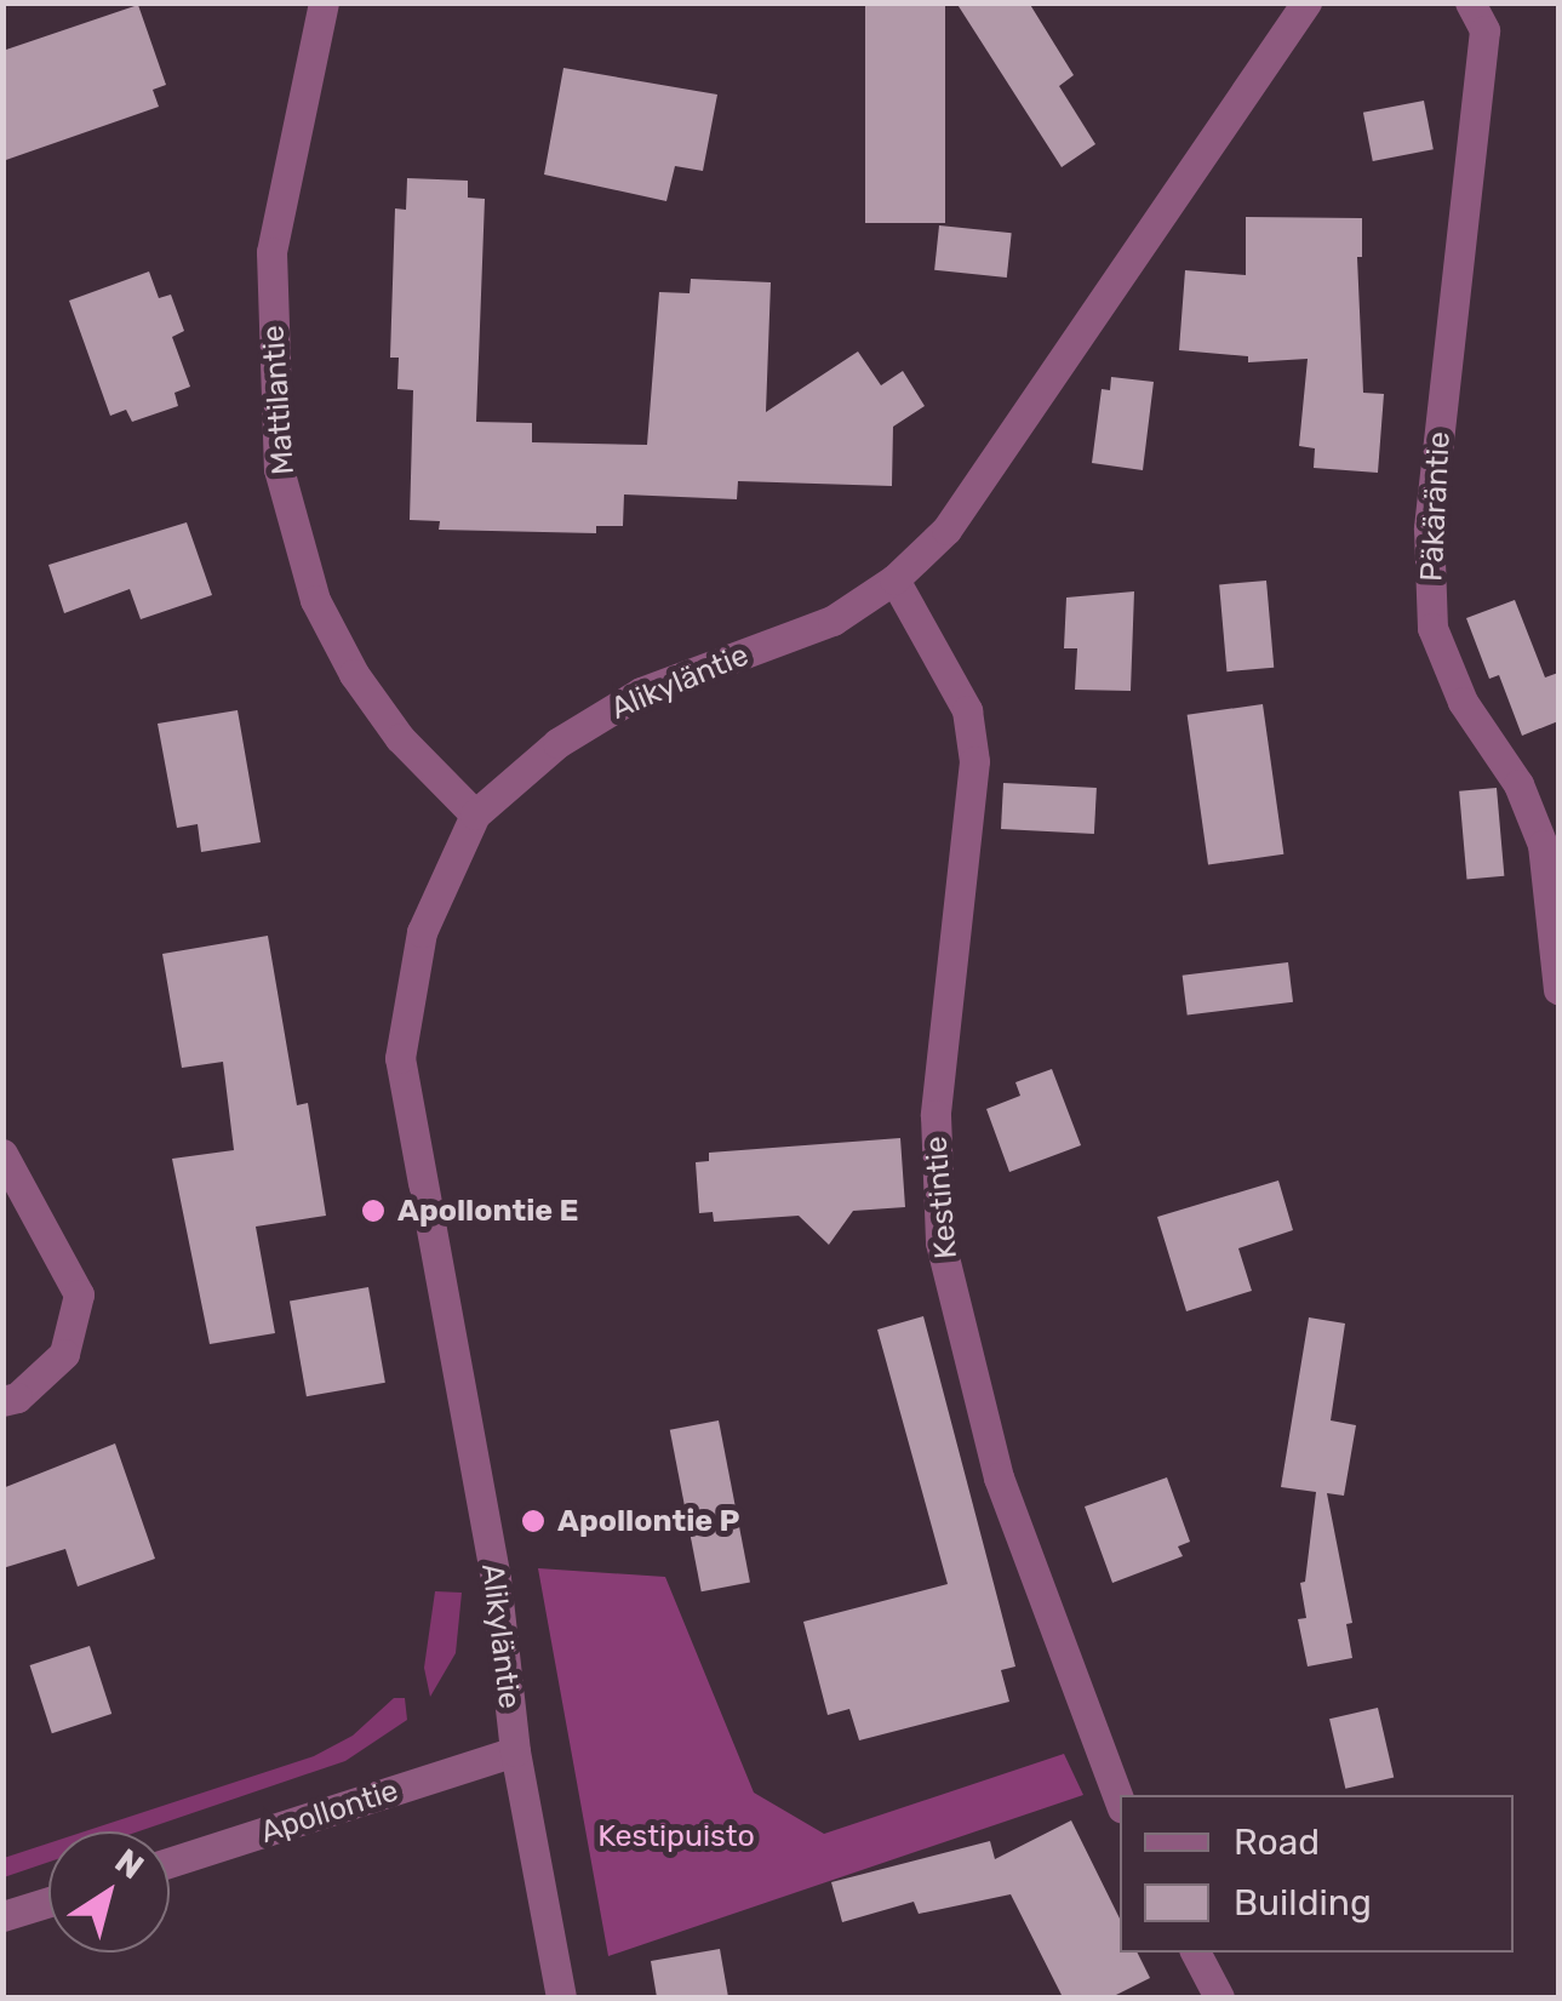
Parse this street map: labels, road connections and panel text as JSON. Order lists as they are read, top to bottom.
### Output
{
  "streets": {
    "street": [
      "Mattilantie",
      "Päkäräntie",
      "Alikyläntie",
      "Kestintie",
      "Apollontie"
    ]
  },
  "crossings": [
    ["Mattilantie", "Alikyläntie"],
    ["Alikyläntie", "Kestintie"],
    ["Alikyläntie", "Apollontie"]
  ],
  "parks": ["Kestipuisto"],
  "places": ["Apollontie E", "Apollontie P"],
  "legend": ["Road", "Building"],
  "north": "top right"
}
